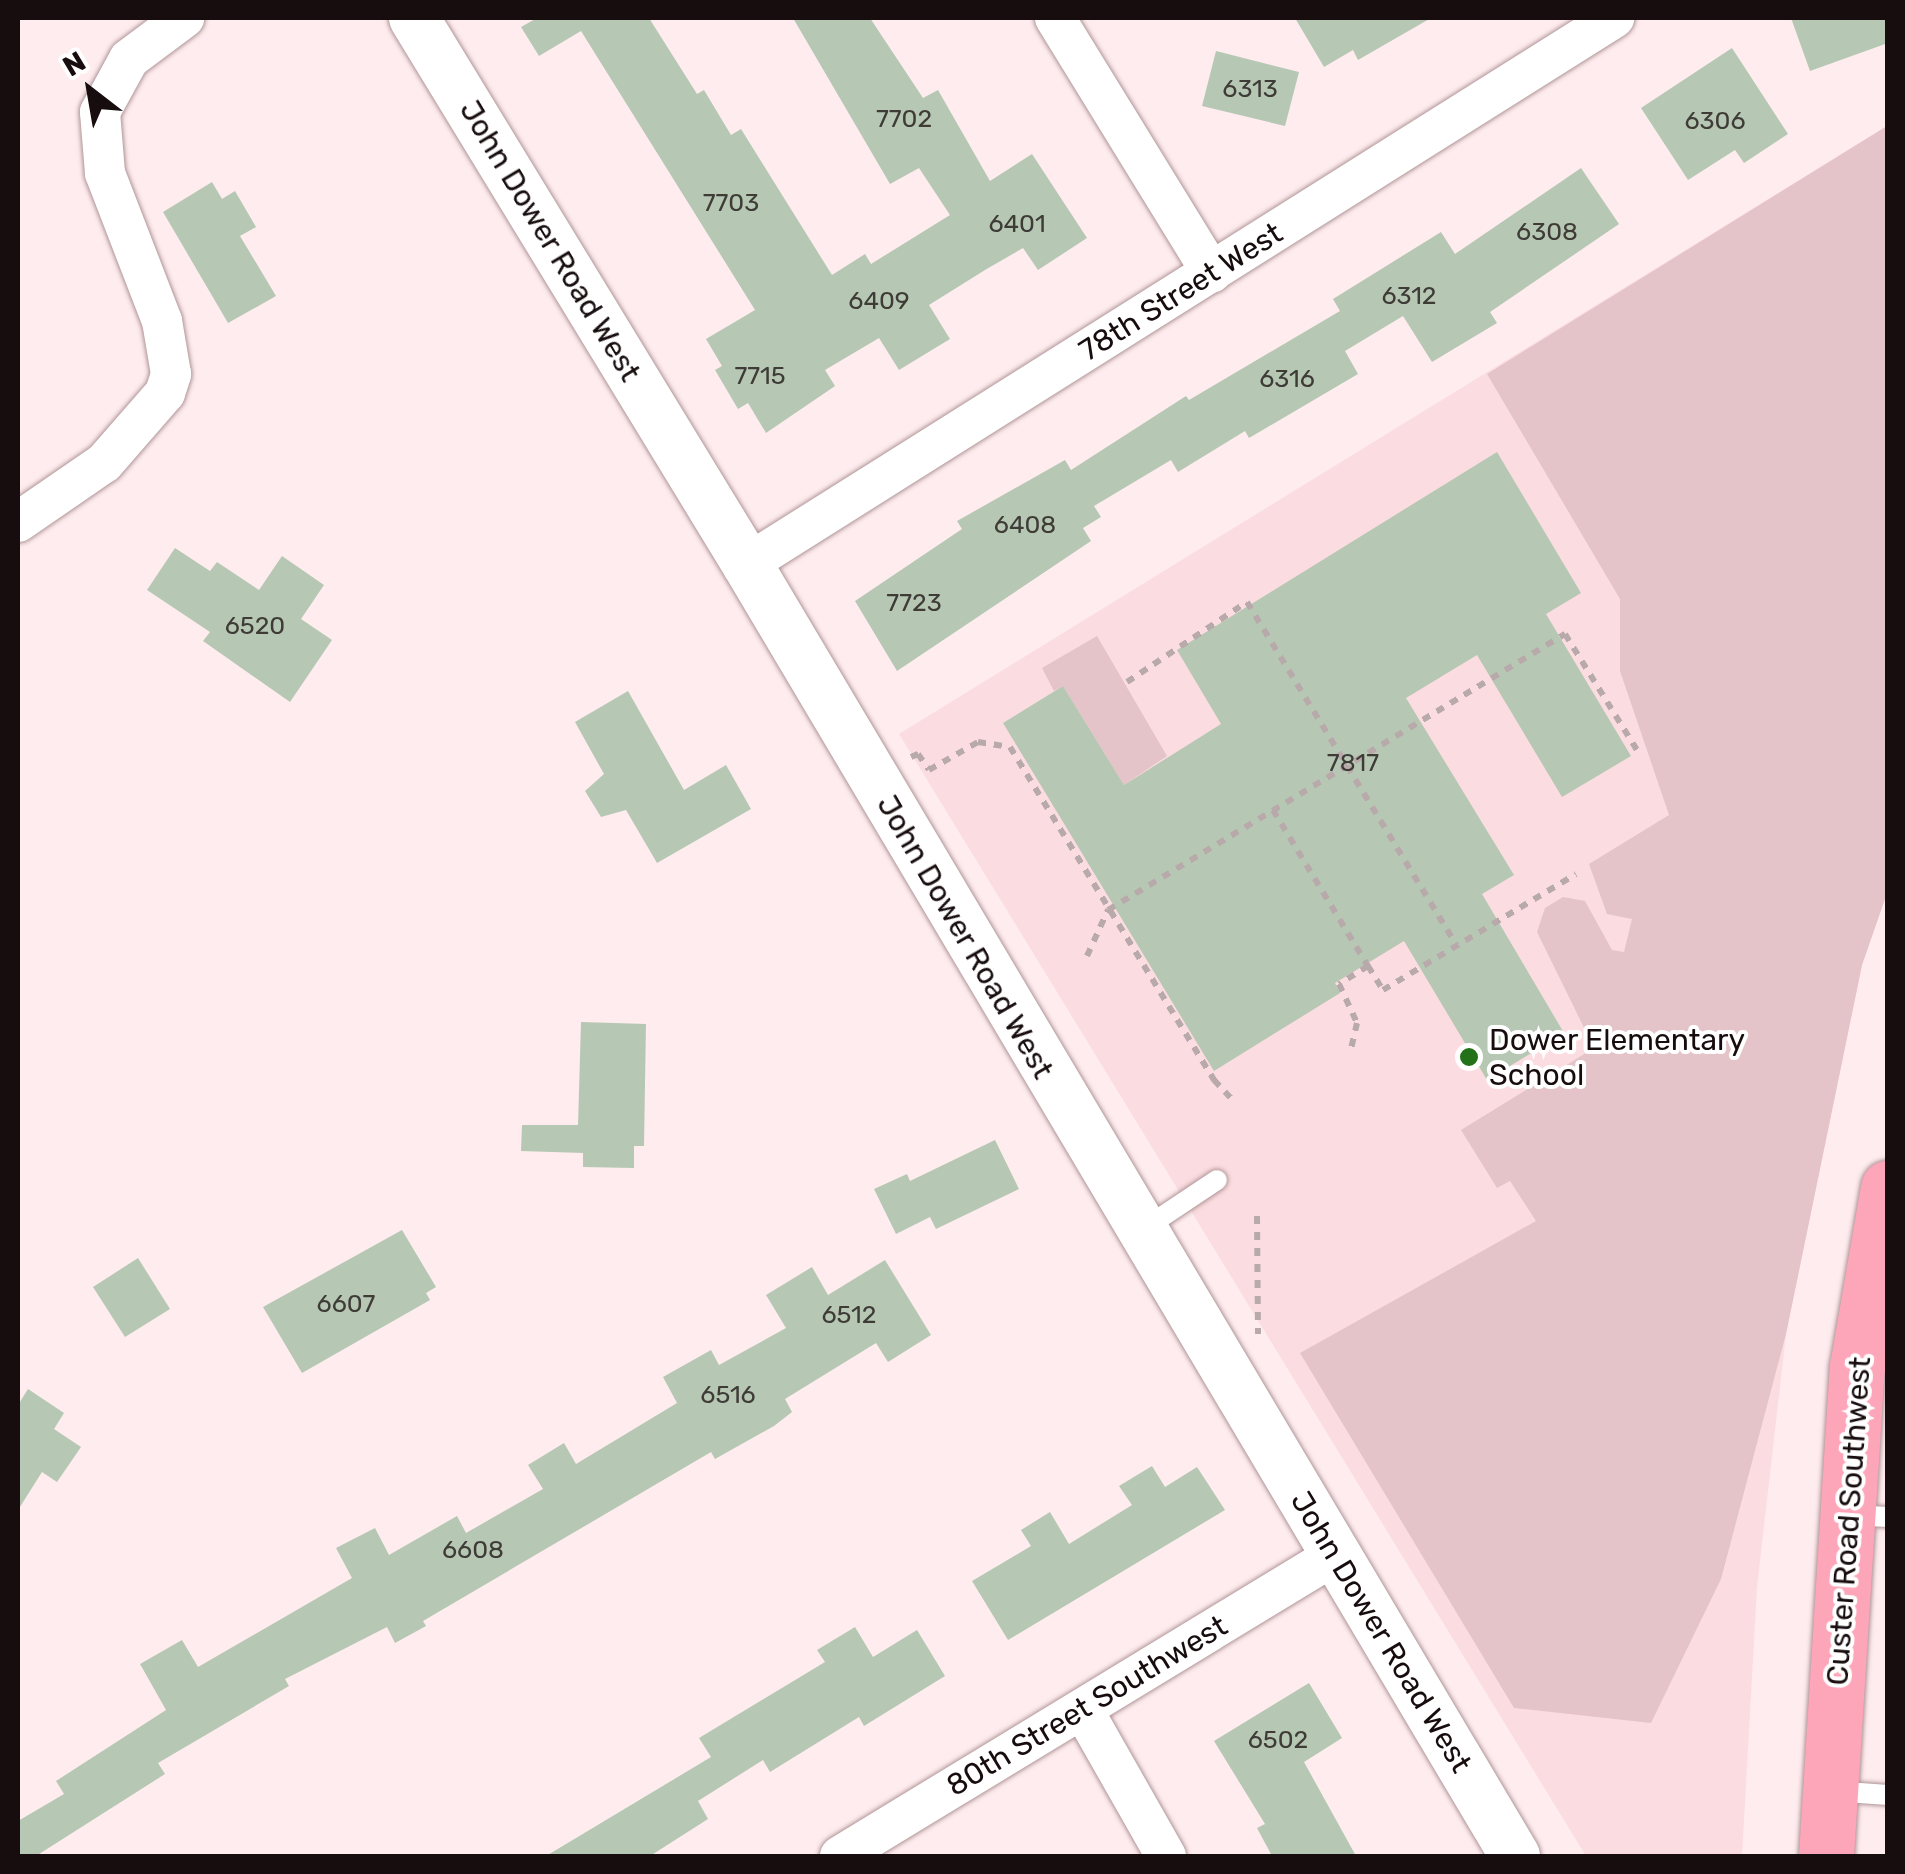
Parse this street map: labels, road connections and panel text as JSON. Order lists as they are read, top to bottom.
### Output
{
  "streets": {
    "main road": ["Custer Road Southwest"],
    "street": ["John Dower Road West", "78th Street West", "80th Street Southwest"]
  },
  "crossings": [
    ["John Dower Road West", "78th Street West"],
    ["John Dower Road West", "80th Street Southwest"]
  ],
  "places": ["Dower Elementary School"],
  "house_numbers": [
    "6313",
    "7702",
    "6306",
    "7703",
    "6401",
    "6308",
    "6312",
    "6409",
    "7715",
    "6316",
    "6408",
    "7723",
    "6520",
    "7817",
    "6607",
    "6512",
    "6516",
    "6608",
    "6502"
  ],
  "north": "top left"
}
